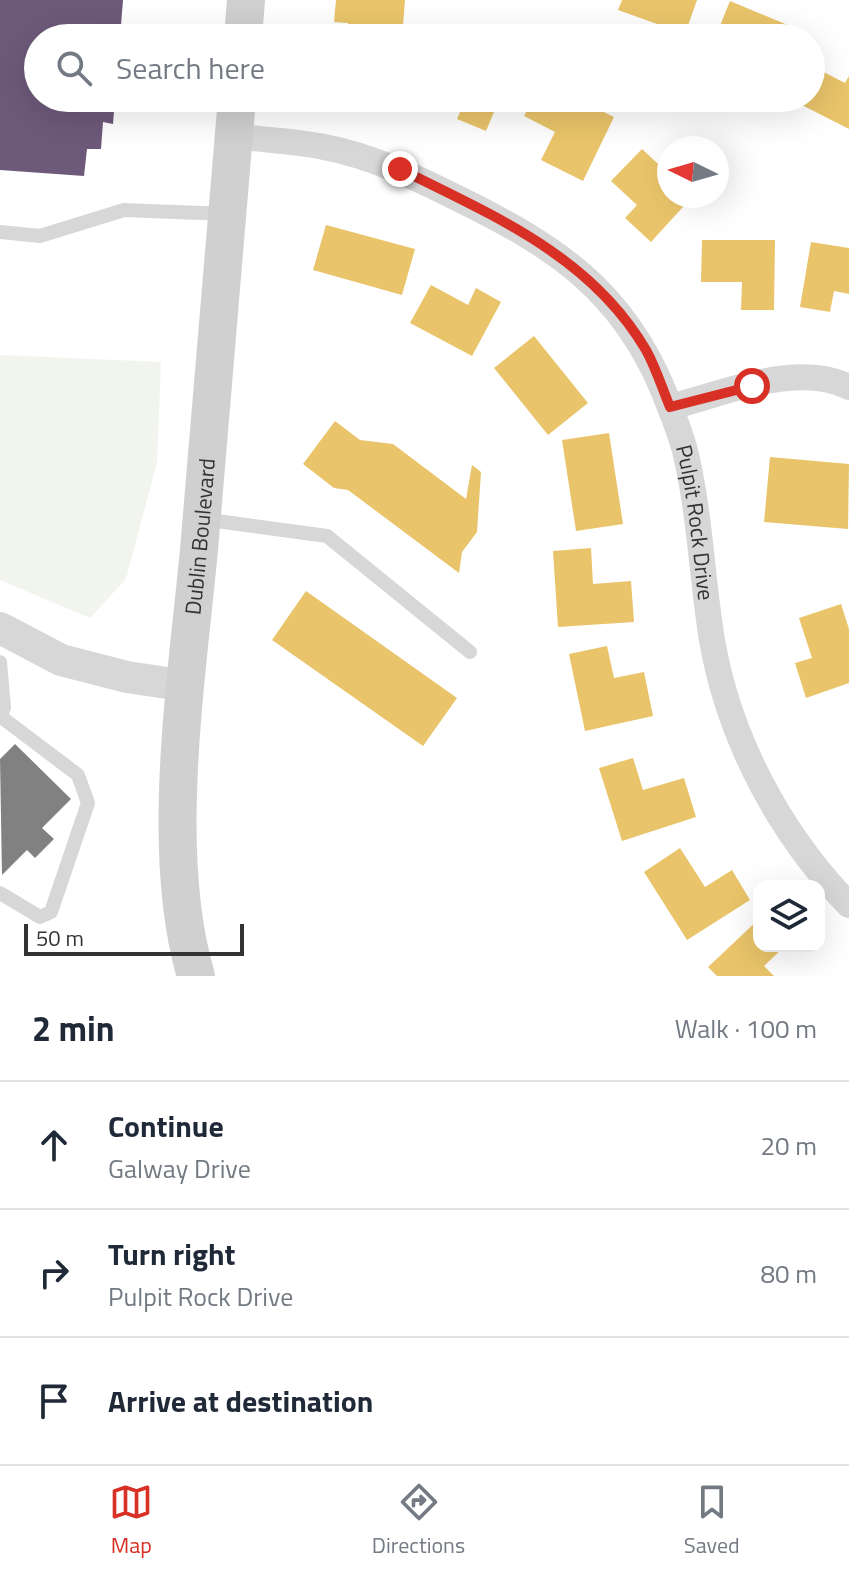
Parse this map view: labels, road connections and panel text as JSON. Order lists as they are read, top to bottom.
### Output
{
  "streets": {
    "main road": ["Dublin Boulevard"],
    "street": ["Pulpit Rock Drive"]
  },
  "crossings": [
    ["Pulpit Rock Drive", "Dublin Boulevard"]
  ],
  "scale_bar": "50 m",
  "north": "left",
  "page": {
    "search": "Search here",
    "scale": "50 m",
    "heading": ["2 min", "Walk · 100 m"],
    "list": [
      ["Continue", "Galway Drive", "20 m"],
      ["Turn right", "Pulpit Rock Drive", "80 m"],
      "Arrive at destination"
    ],
    "nav": ["Map", "Directions", "Saved"]
  }
}
